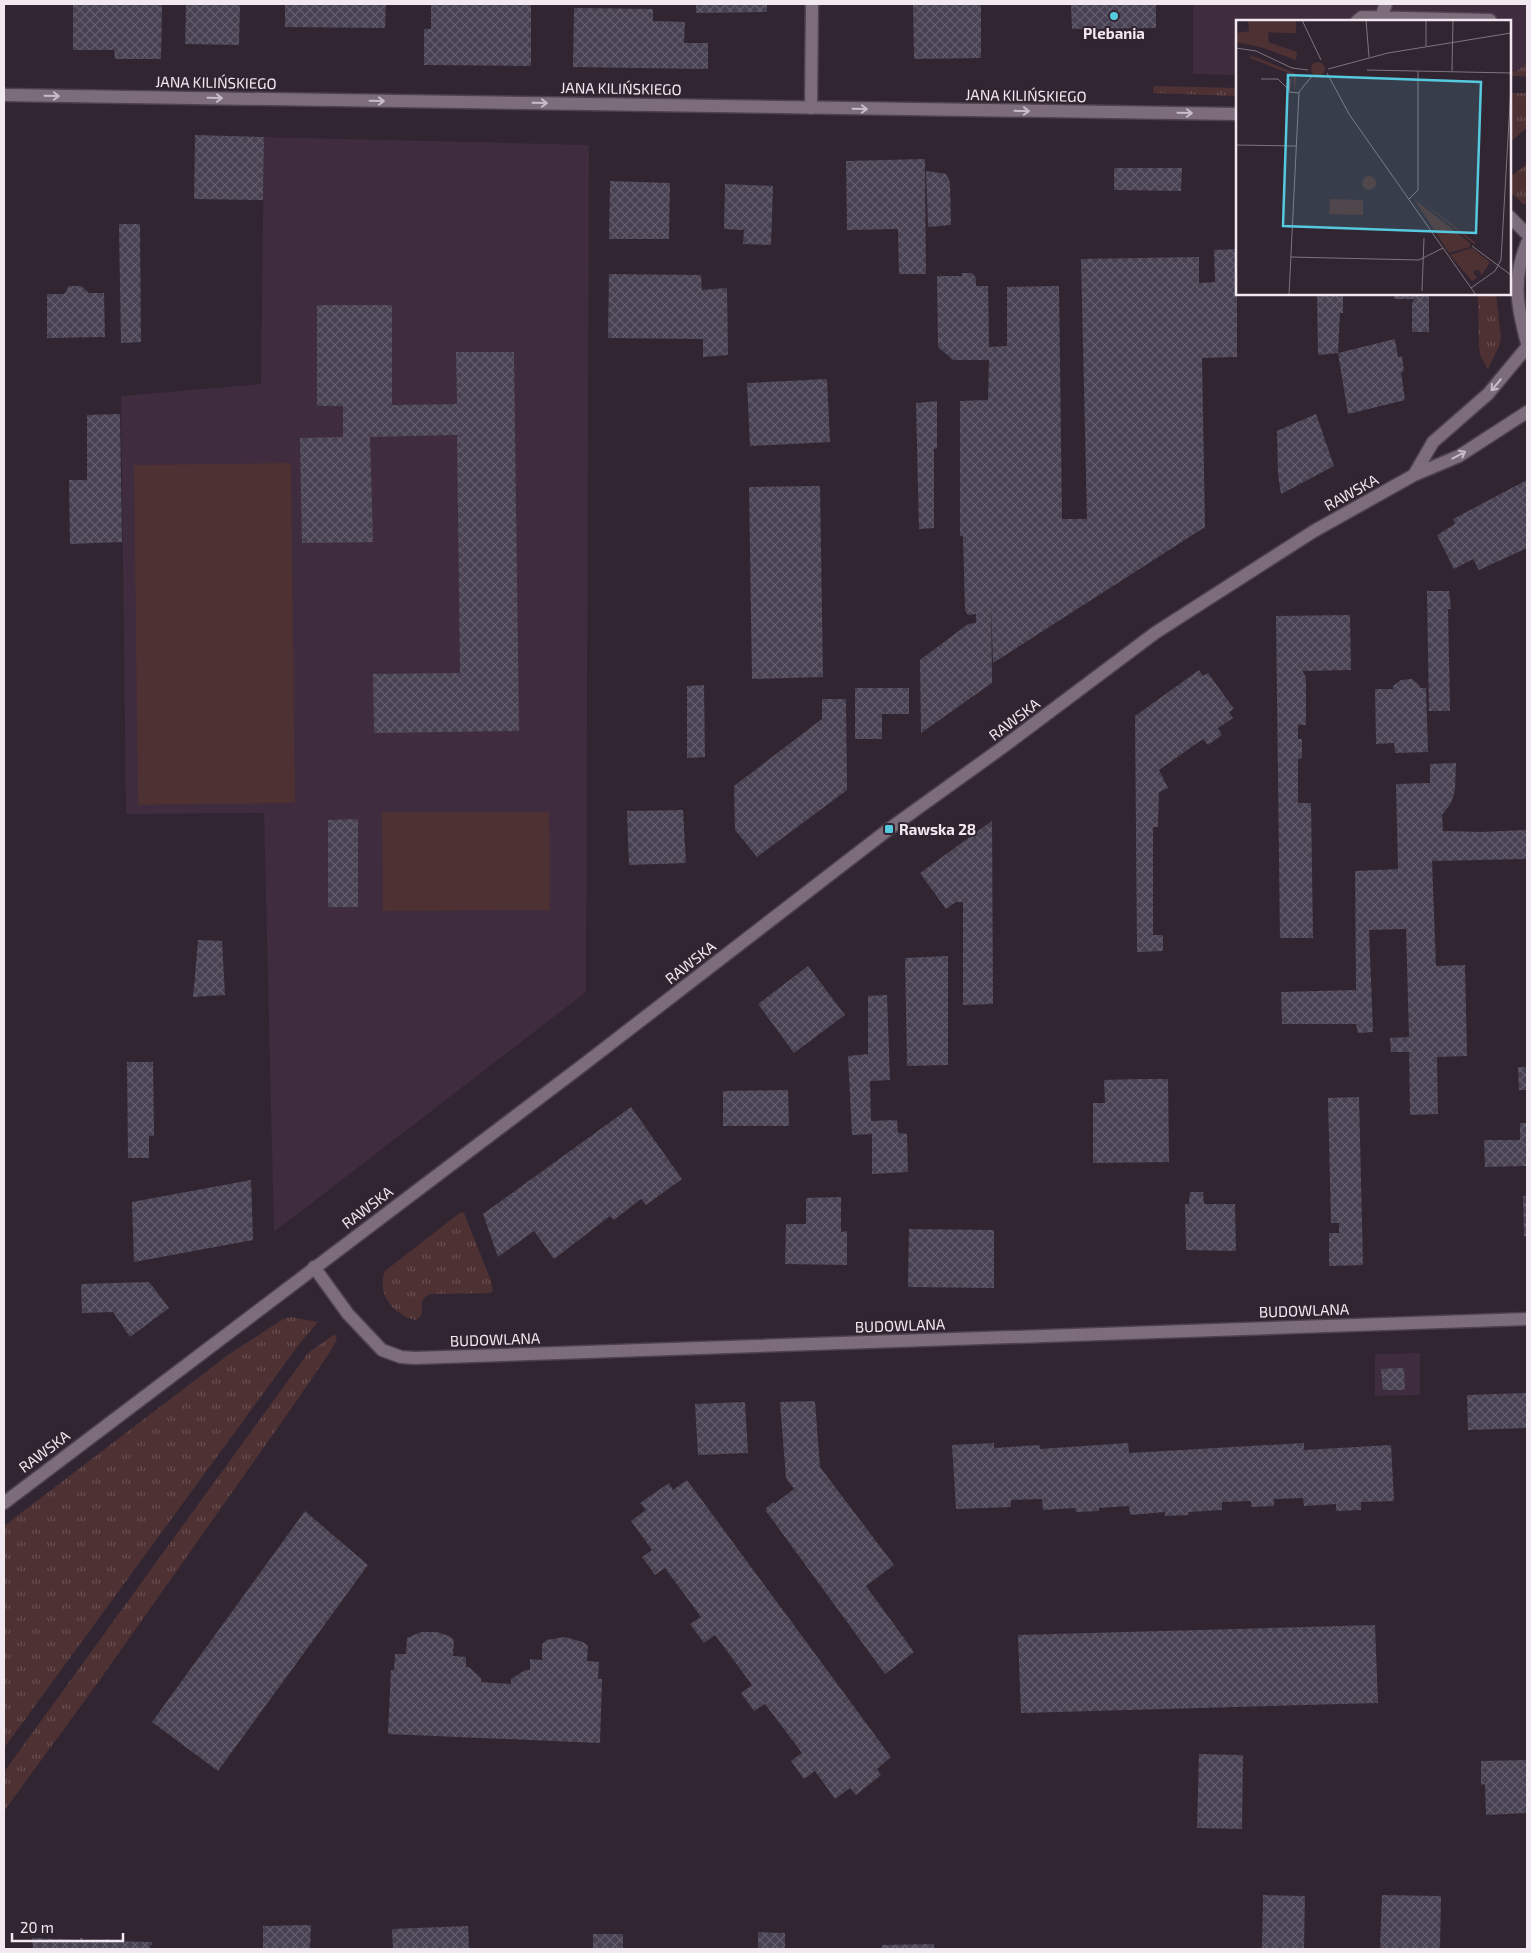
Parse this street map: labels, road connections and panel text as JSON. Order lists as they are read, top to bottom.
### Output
{
  "streets": {
    "street": ["JANA KILIŃSKIEGO", "RAWSKA", "BUDOWLANA"]
  },
  "crossings": [
    ["RAWSKA", "BUDOWLANA"]
  ],
  "one_way": ["JANA KILIŃSKIEGO"],
  "places": {
    "other": ["Plebania"],
    "transit": ["Rawska 28"]
  },
  "scale_bar": "20 m"
}
